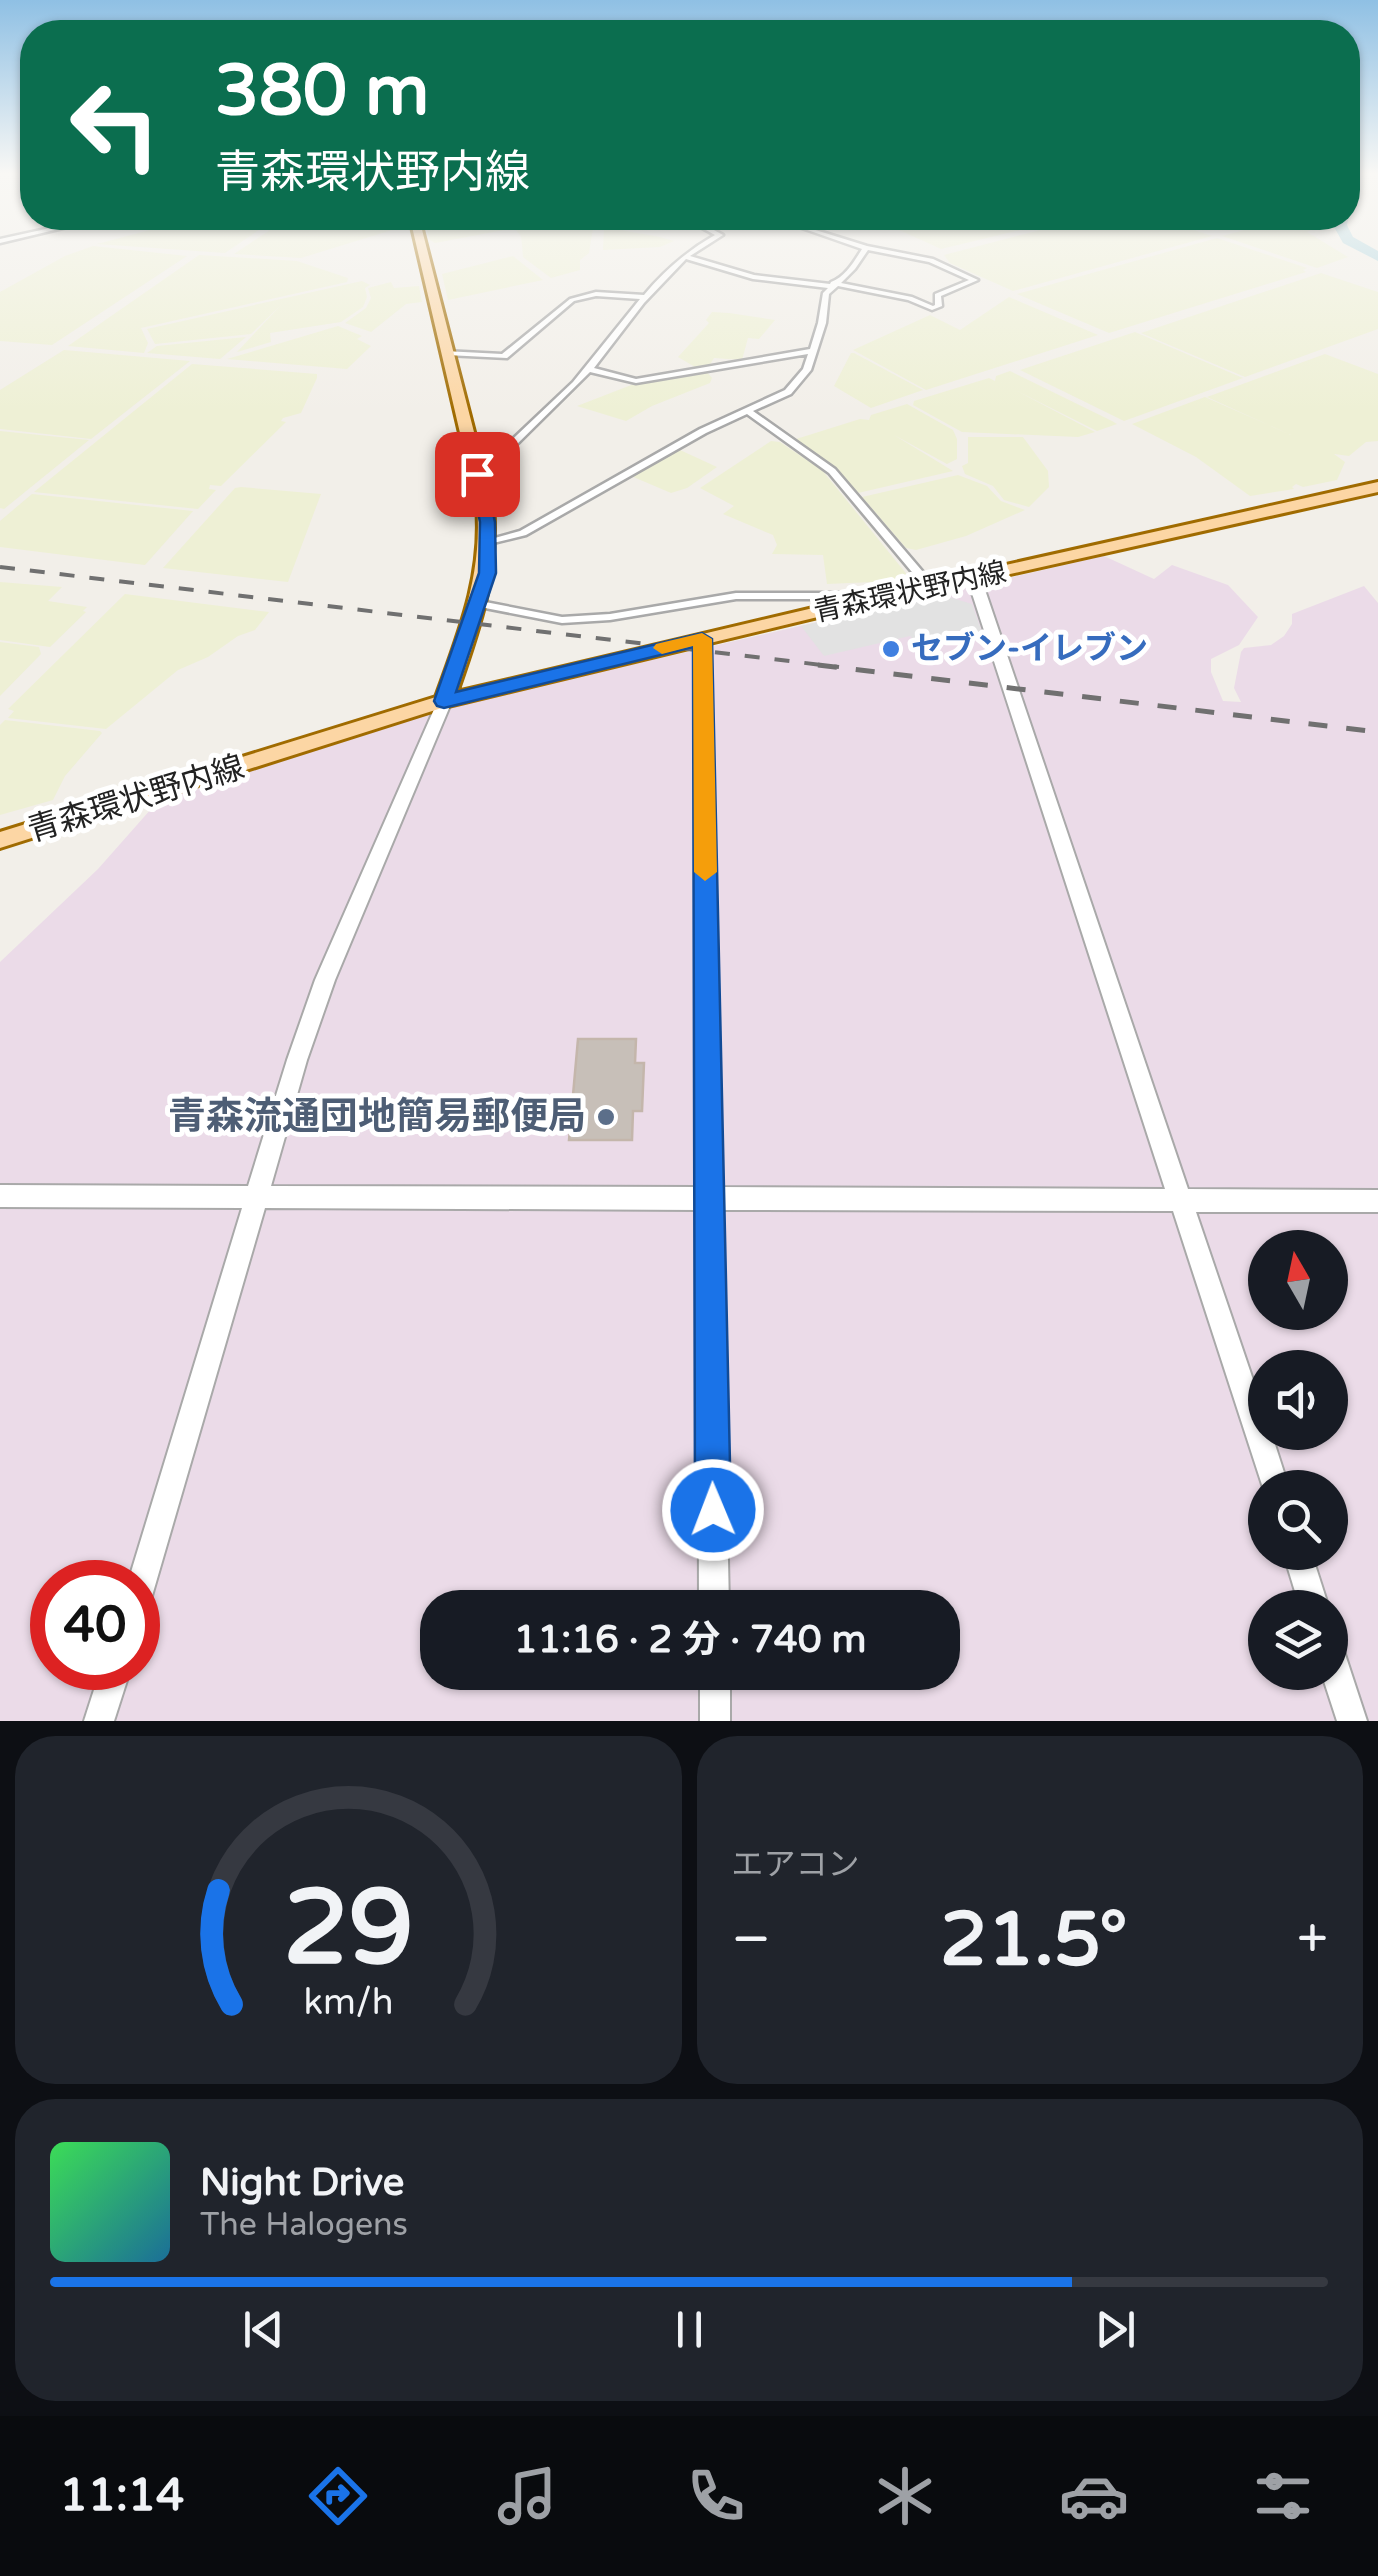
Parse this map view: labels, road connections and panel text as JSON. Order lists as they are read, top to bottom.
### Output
{
  "streets": {
    "main road": ["青森環状野内線"]
  },
  "places": ["セブン-イレブン", "青森流通団地簡易郵便局"],
  "north": "top",
  "page": {
    "turn": ["380 m", "青森環状野内線"],
    "limit": "40",
    "trip": "11:16 · 2 分 · 740 m",
    "tile": "エアコン",
    "heat": ["−", "21.5°", "+"],
    "song": ["Night Drive", "The Halogens"],
    "tabs": "11:14",
    "gauge": ["29", "km/h"]
  }
}
